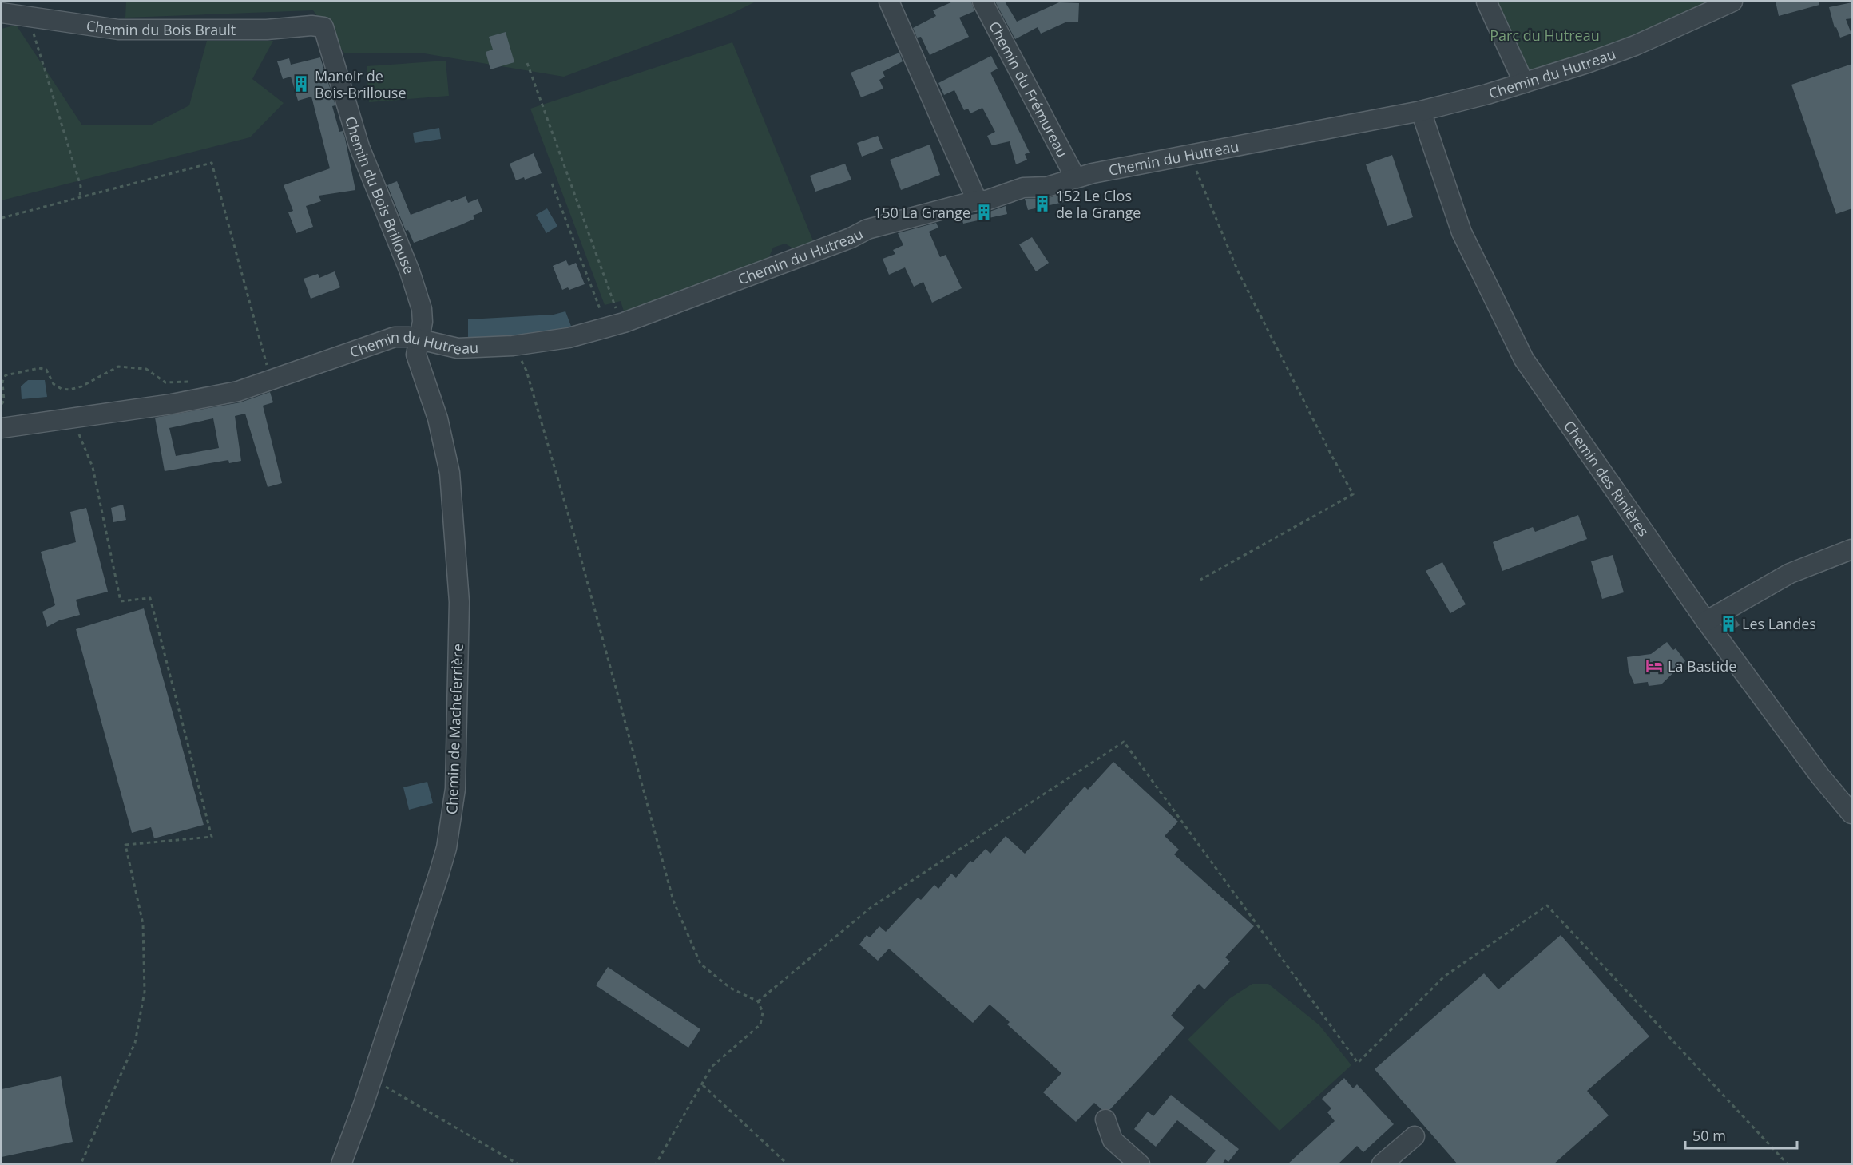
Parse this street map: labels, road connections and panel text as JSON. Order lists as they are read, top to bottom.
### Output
{
  "streets": {
    "street": [
      "Chemin du Bois Brault",
      "Chemin du Hutreau",
      "Chemin du Frémureau",
      "Chemin du Bois Brillouse",
      "Chemin des Rinières",
      "Chemin de Macheferrière"
    ]
  },
  "crossings": [
    ["Chemin du Bois Brault", "Chemin du Bois Brillouse"],
    ["Chemin du Hutreau", "Chemin du Frémureau"],
    ["Chemin du Hutreau", "Chemin du Bois Brillouse"],
    ["Chemin du Hutreau", "Chemin des Rinières"],
    ["Chemin du Hutreau", "Chemin de Macheferrière"],
    ["Chemin du Bois Brillouse", "Chemin de Macheferrière"]
  ],
  "parks": ["Parc du Hutreau"],
  "places": {
    "building": [
      "Manoir de Bois-Brillouse",
      "152 Le Clos de la Grange",
      "150 La Grange",
      "Les Landes"
    ],
    "hotel": ["La Bastide"]
  },
  "scale_bar": "50 m"
}
